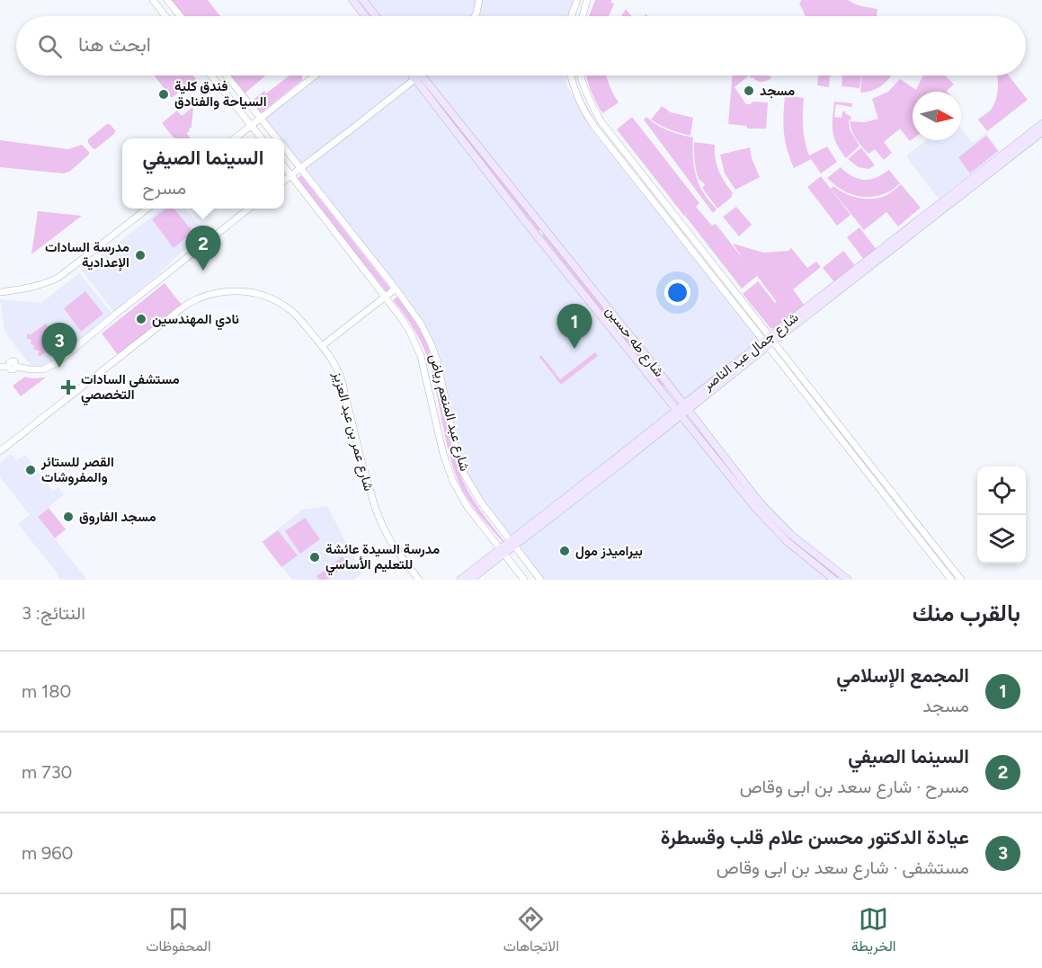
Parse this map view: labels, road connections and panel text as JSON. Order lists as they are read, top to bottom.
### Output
{
  "streets": {
    "main road": ["شارع طه حسين", "شارع جمال عبد الناصر"],
    "street": ["شارع عبد المنعم رياض", "شارع عمر بن عبد العزيز"]
  },
  "crossings": [
    ["شارع طه حسين", "شارع جمال عبد الناصر"],
    ["شارع جمال عبد الناصر", "شارع عبد المنعم رياض"]
  ],
  "places": {
    "other": [
      "مسجد",
      "فندق كلية السياحة والفنادق",
      "مدرسة السادات الإعدادية",
      "نادي المهندسين",
      "القصر للستائر والمفروشات",
      "مسجد الفاروق",
      "بيراميدز مول",
      "مدرسة السيدة عائشة للتعليم الأساسي"
    ],
    "health": ["مستشفى السادات التخصصي"]
  },
  "north": "right",
  "page": {
    "search": "ابحث هنا",
    "popup": ["السينما الصيفي", "مسرح"],
    "pins": ["2", "1", "3"],
    "heading": ["بالقرب منك", "النتائج: 3"],
    "list": [
      {
        "mark": "1",
        "name": "المجمع الإسلامي",
        "note": "مسجد",
        "value": "180 m"
      },
      {
        "mark": "2",
        "name": "السينما الصيفي",
        "note": "مسرح · شارع سعد بن ابى وقاص",
        "value": "730 m"
      },
      {
        "mark": "3",
        "name": "عيادة الدكتور محسن علام قلب وقسطرة",
        "note": "مستشفى · شارع سعد بن ابى وقاص",
        "value": "960 m"
      }
    ],
    "nav": ["الخريطة", "الاتجاهات", "المحفوظات"]
  }
}
